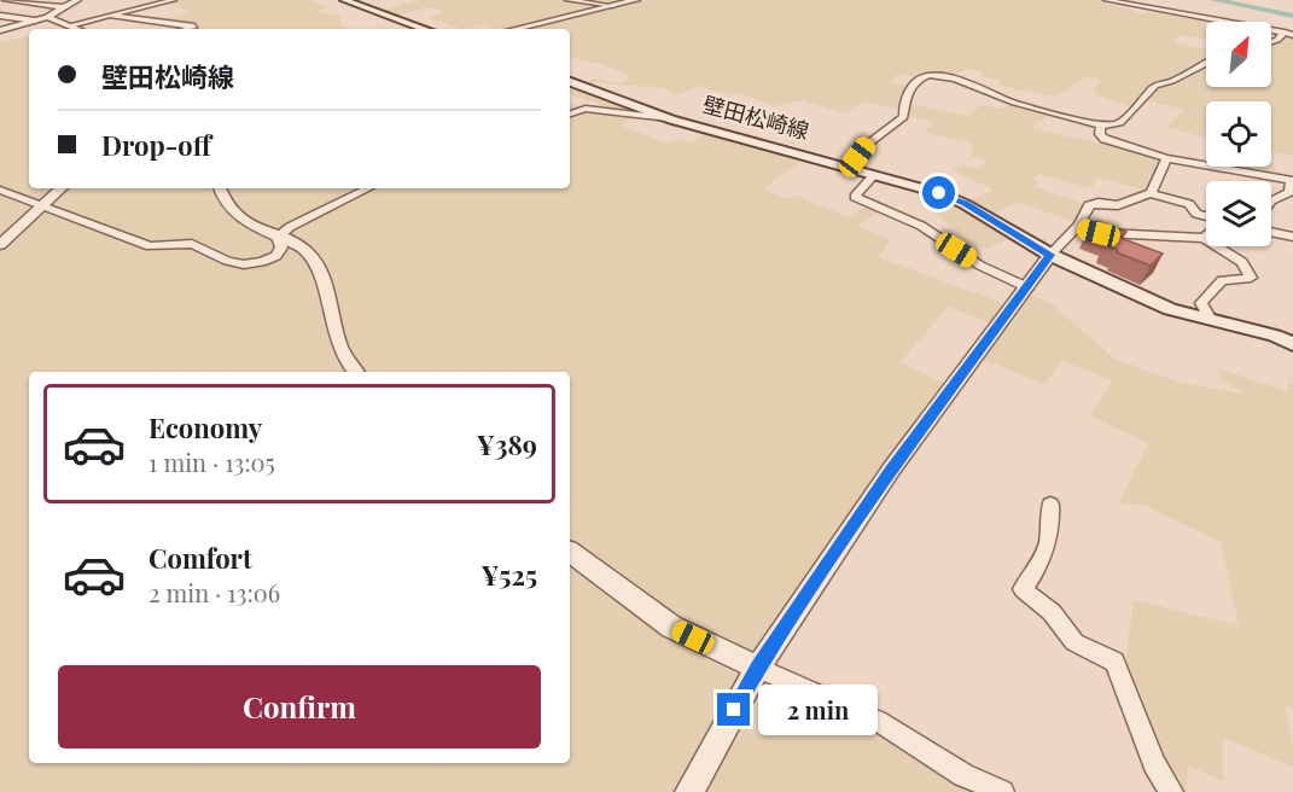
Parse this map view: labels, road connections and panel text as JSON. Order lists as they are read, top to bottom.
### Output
{
  "streets": {
    "main road": ["壁田松崎線"]
  },
  "north": "top right",
  "page": {
    "banner": ["壁田松崎線", "Drop-off"],
    "list": [
      {
        "name": "Economy",
        "note": "1 min · 13:05",
        "value": "¥389"
      },
      {
        "name": "Comfort",
        "note": "2 min · 13:06",
        "value": "¥525"
      }
    ],
    "buttons": "Confirm",
    "bubble": "2 min"
  }
}
